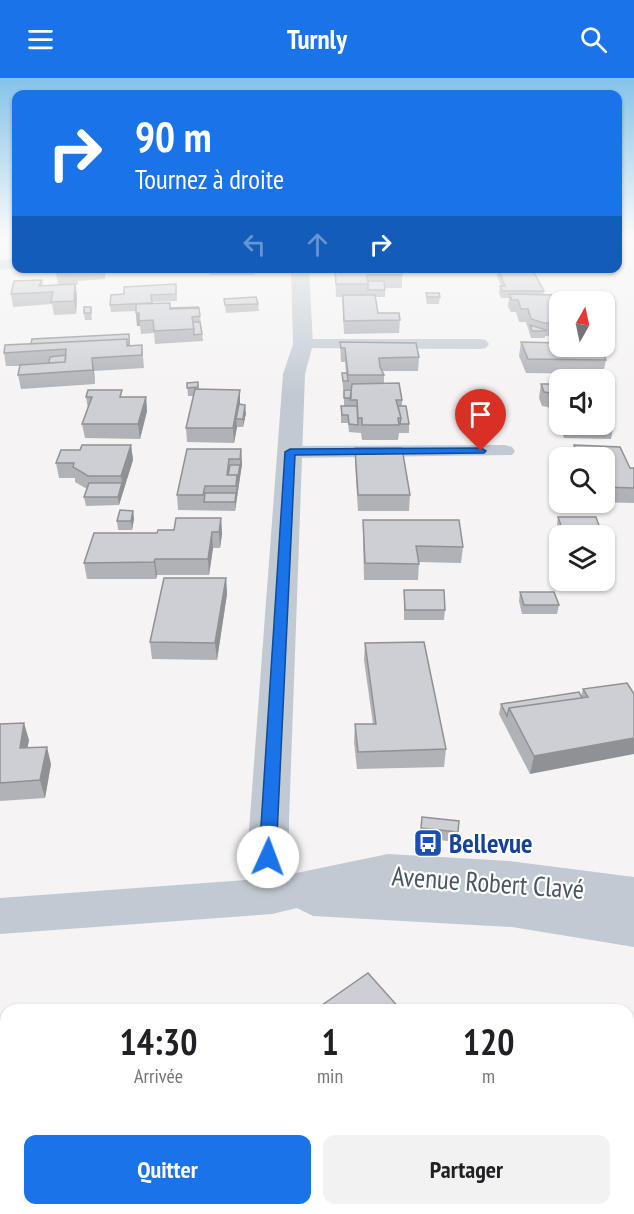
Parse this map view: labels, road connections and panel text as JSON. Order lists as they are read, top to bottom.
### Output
{
  "streets": {
    "street": ["Avenue Robert Clavé"]
  },
  "places": {
    "bus stop": ["Bellevue"]
  },
  "north": "top",
  "page": {
    "header": "Turnly",
    "turn": ["90 m", "Tournez à droite"],
    "eta": [
      "14:30",
      "Arrivée",
      "1",
      "min",
      "120",
      "m"
    ],
    "buttons": ["Quitter", "Partager"]
  }
}
